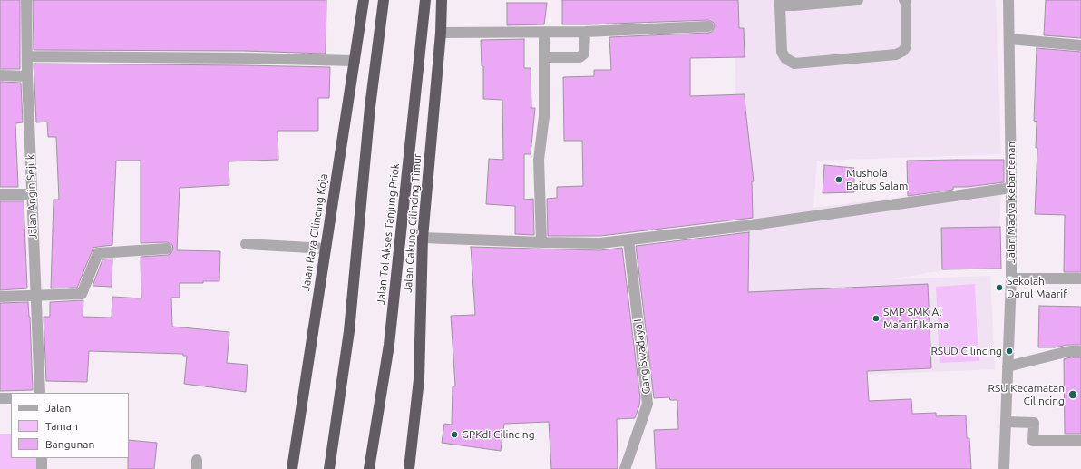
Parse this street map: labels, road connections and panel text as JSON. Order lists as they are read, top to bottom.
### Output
{
  "streets": {
    "highway": ["Jalan Cakung Cilincing Timur", "Jalan Raya Cilincing Koja", "Jalan Tol Akses Tanjung Priok"],
    "street": ["Jalan Angin Sejuk", "Jalan Madya Kebantenan", "Gang Swadaya I"]
  },
  "places": [
    "Mushola Baitus Salam",
    "Sekolah Darul Maarif",
    "SMP SMK Al Ma'arif Ikama",
    "RSUD Cilincing",
    "RSU Kecamatan Cilincing",
    "GPKdI Cilincing"
  ],
  "legend": ["Jalan", "Taman", "Bangunan"]
}
